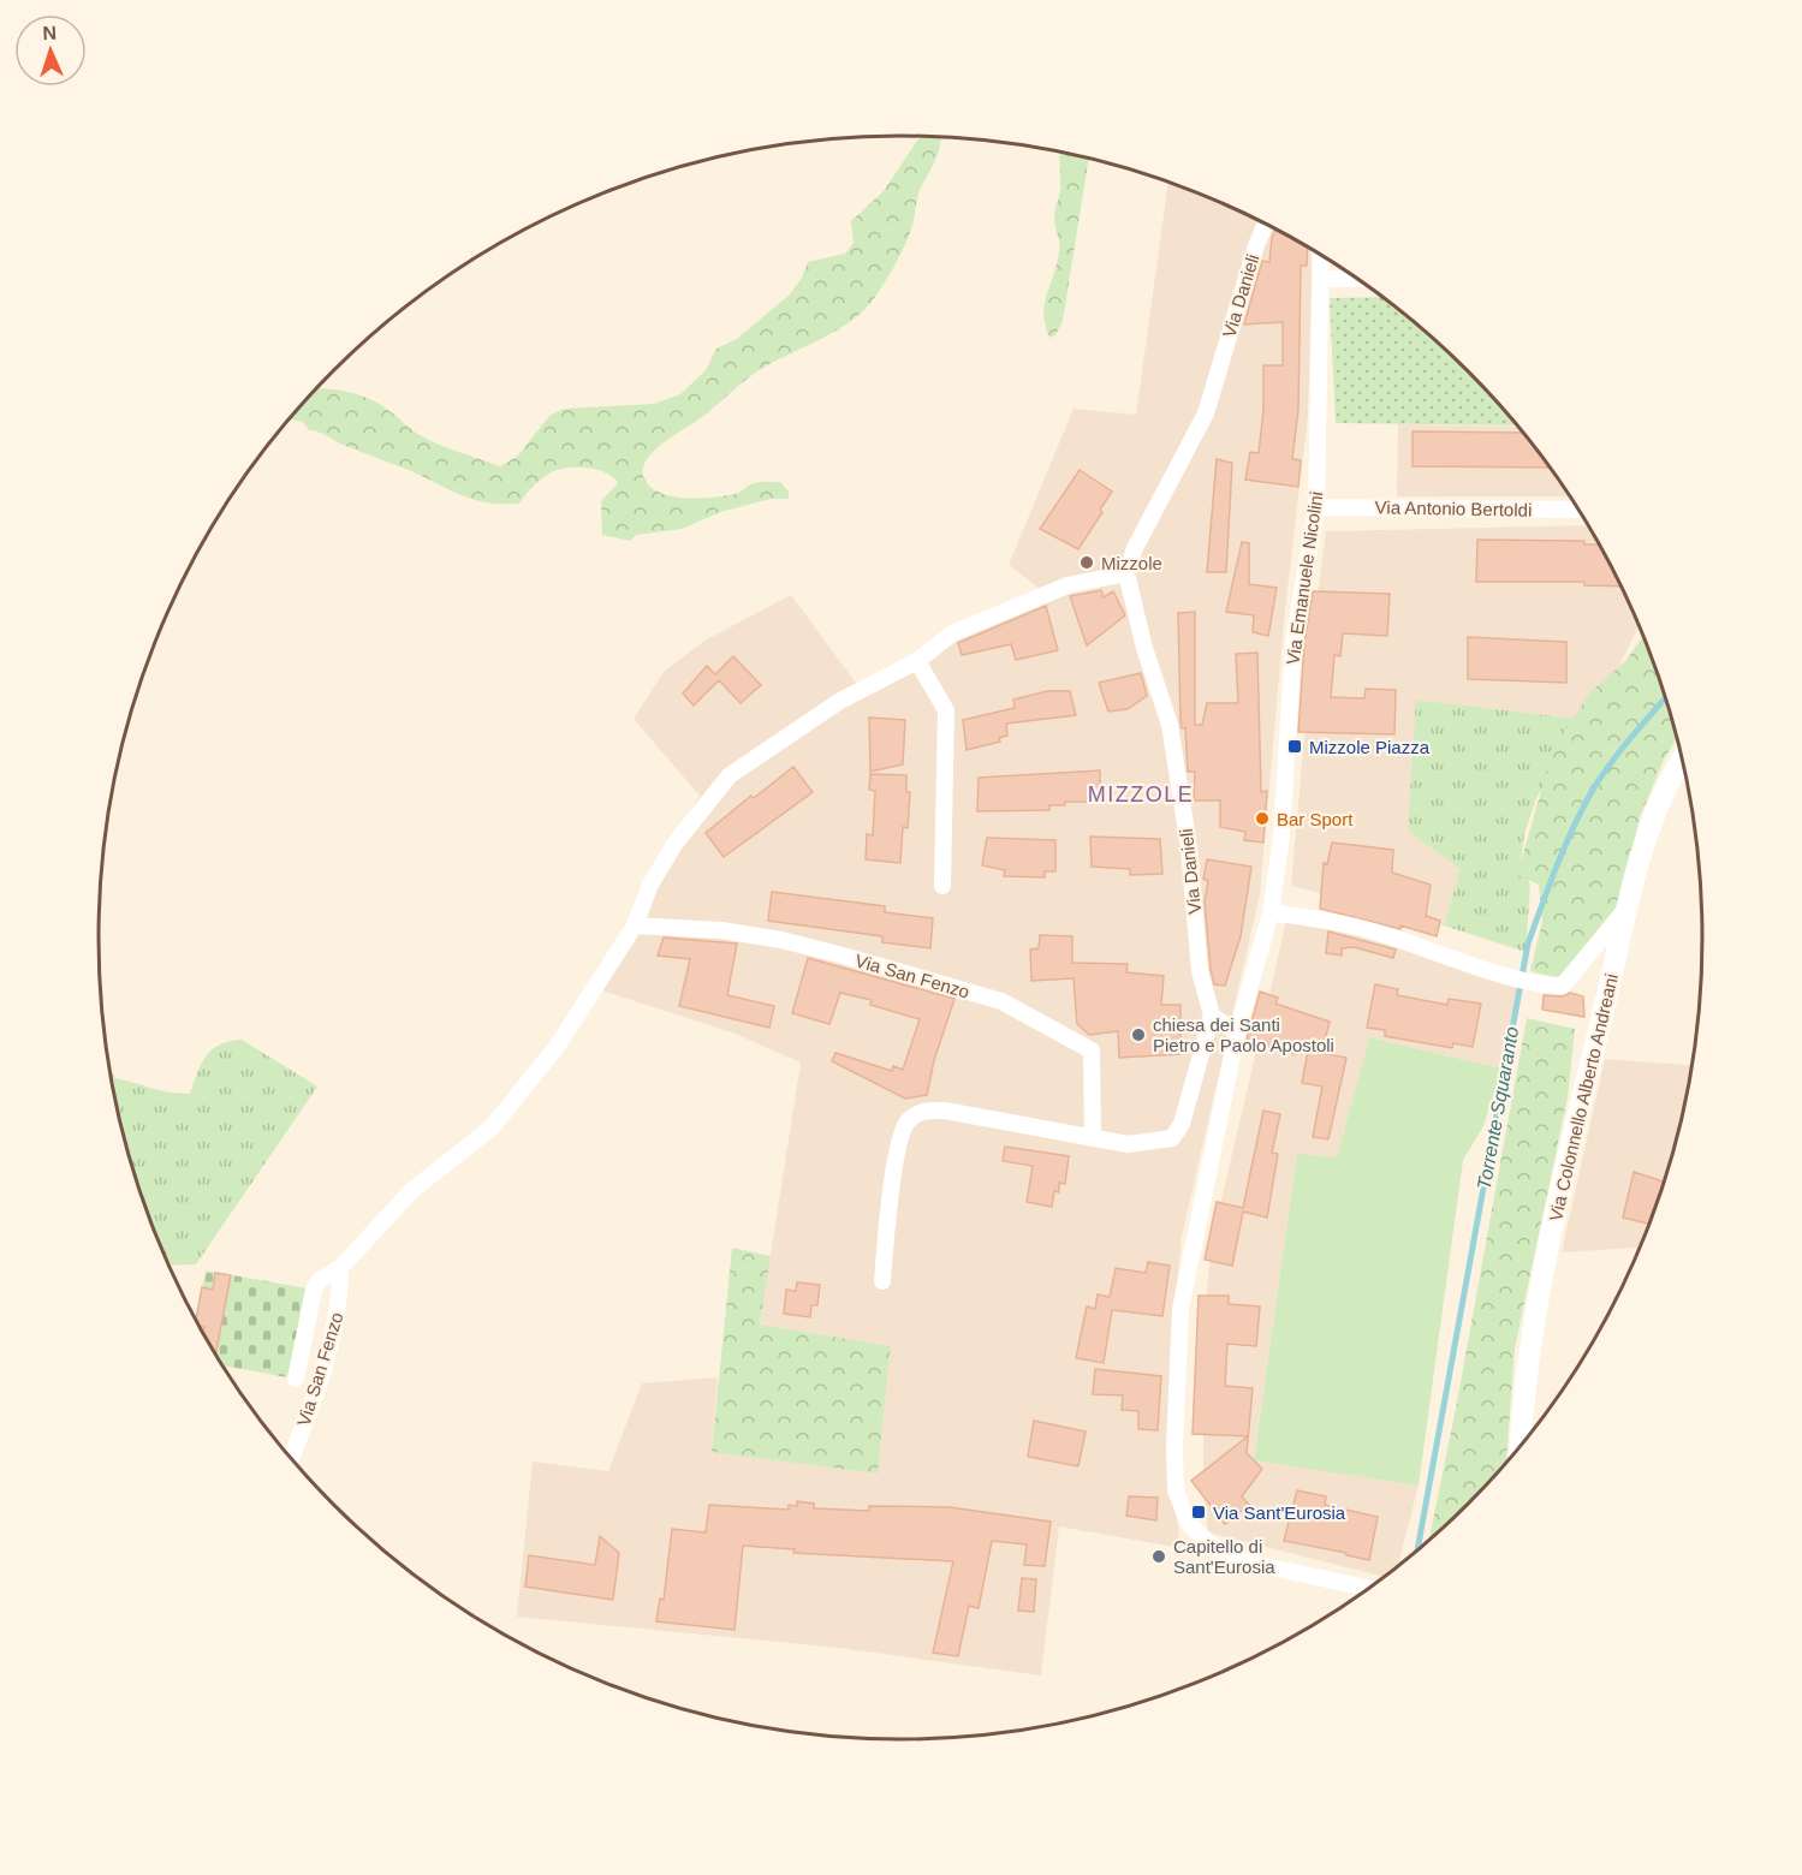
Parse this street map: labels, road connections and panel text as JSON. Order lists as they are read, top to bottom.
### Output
{
  "streets": {
    "street": [
      "Via Danieli",
      "Via Antonio Bertoldi",
      "Via Emanuele Nicolini",
      "Via San Fenzo",
      "Via Colonnello Alberto Andreani"
    ]
  },
  "crossings": [
    ["Via Antonio Bertoldi", "Via Emanuele Nicolini"]
  ],
  "districts": ["MIZZOLE"],
  "water": ["Torrente Squaranto"],
  "places": {
    "other": [
      "Mizzole",
      "Bar Sport",
      "chiesa dei Santi Pietro e Paolo Apostoli",
      "Capitello di Sant'Eurosia"
    ],
    "transit": ["Mizzole Piazza", "Via Sant'Eurosia"]
  },
  "north": "top"
}
